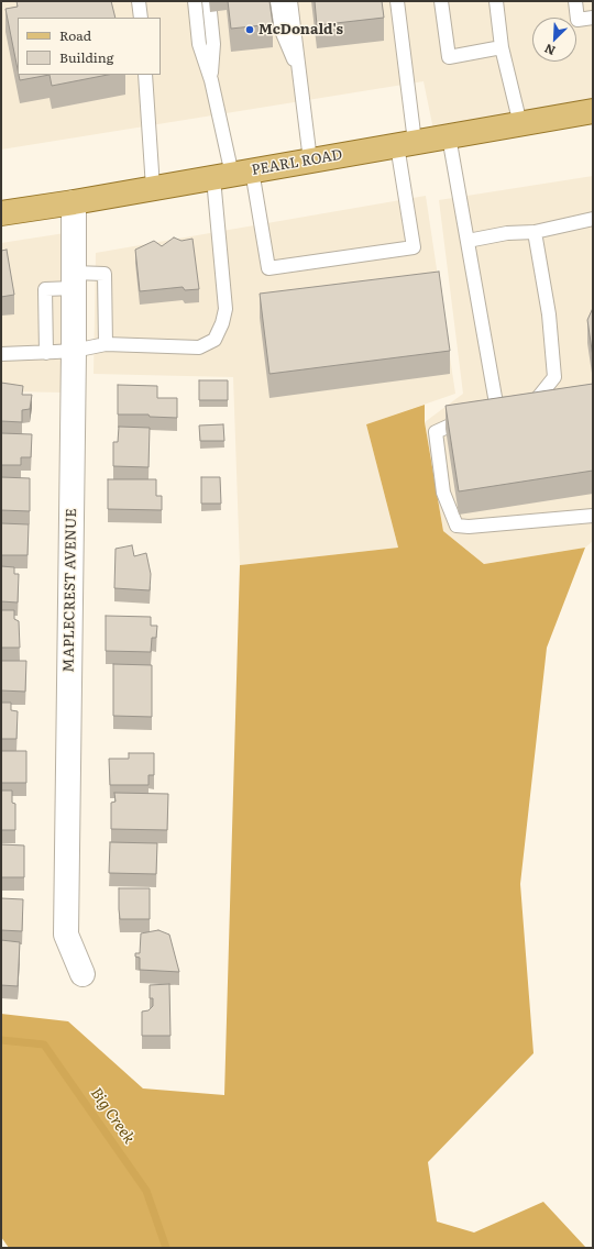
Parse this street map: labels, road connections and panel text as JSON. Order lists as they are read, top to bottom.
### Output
{
  "streets": {
    "main road": ["PEARL ROAD"],
    "street": ["MAPLECREST AVENUE"]
  },
  "crossings": [
    ["PEARL ROAD", "MAPLECREST AVENUE"]
  ],
  "water": ["Big Creek"],
  "places": ["McDonald's"],
  "legend": ["Road", "Building"],
  "north": "bottom left"
}
